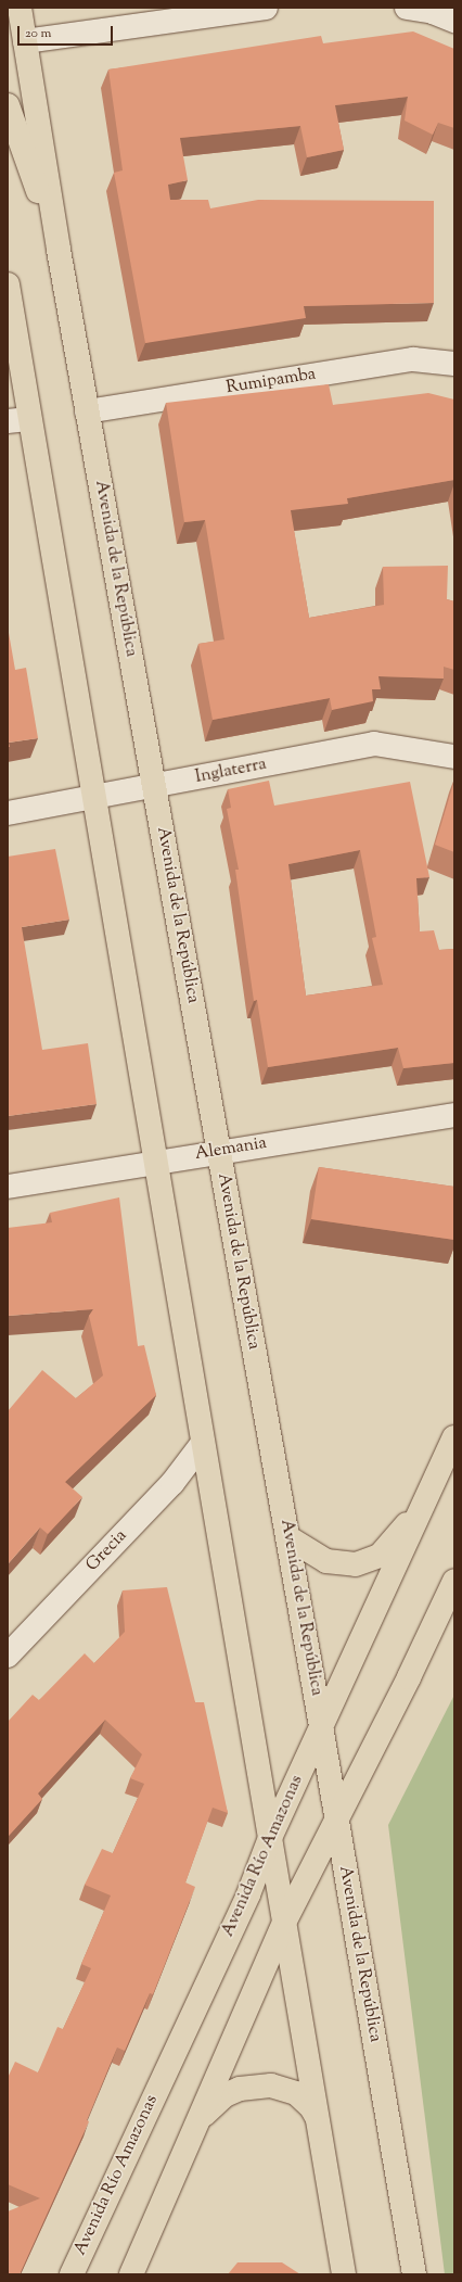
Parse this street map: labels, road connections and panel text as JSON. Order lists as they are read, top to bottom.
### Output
{
  "streets": {
    "main road": ["Avenida de la República", "Avenida Río Amazonas"],
    "street": [
      "Rumipamba",
      "Inglaterra",
      "Alemania",
      "Grecia"
    ]
  },
  "crossings": [
    ["Rumipamba", "Avenida de la República"],
    ["Avenida de la República", "Inglaterra"],
    ["Avenida de la República", "Alemania"],
    ["Avenida de la República", "Avenida Río Amazonas"]
  ],
  "scale_bar": "20 m"
}
